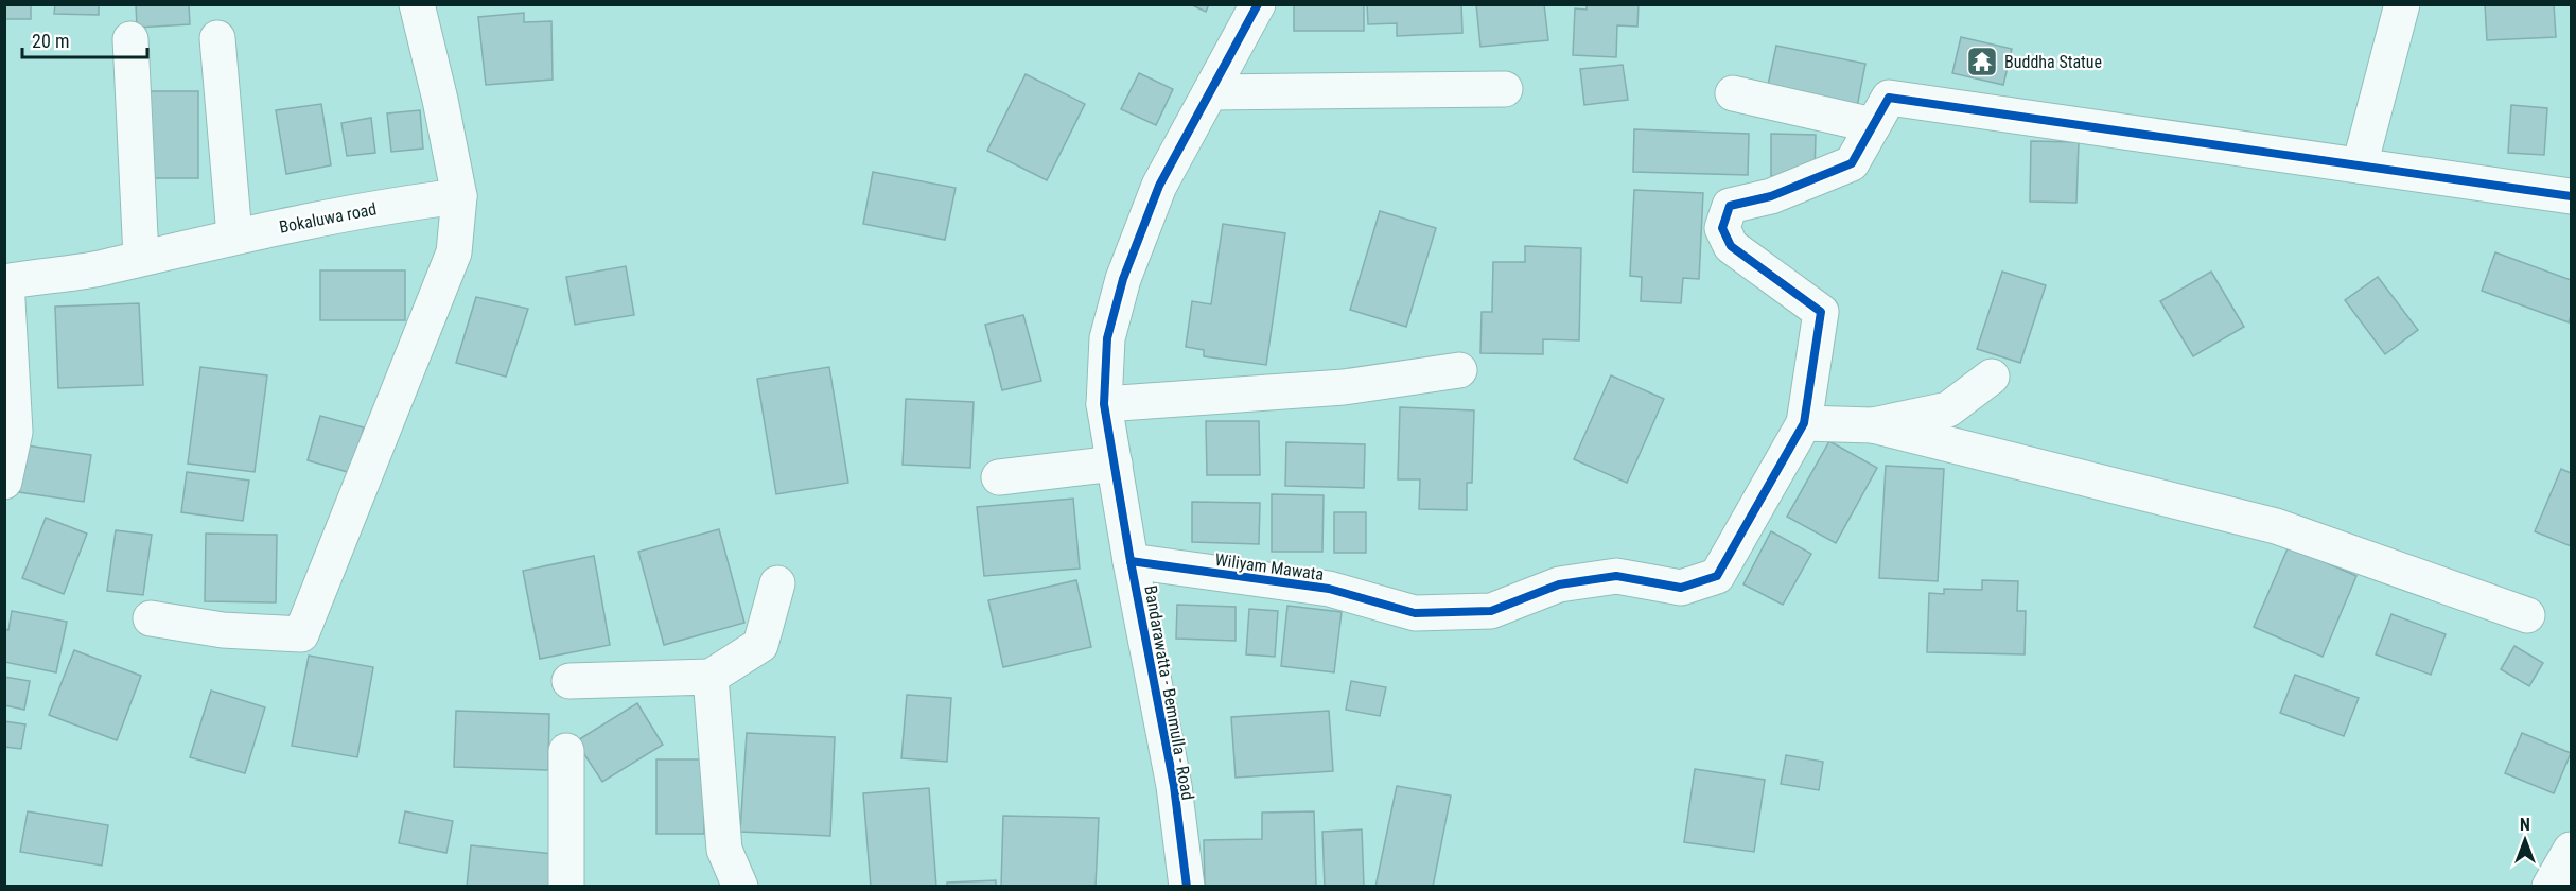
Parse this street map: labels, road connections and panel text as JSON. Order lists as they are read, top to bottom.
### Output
{
  "streets": {
    "street": ["Bokaluwa road", "Wiliyam Mawata", "Bandarawatta - Bemmulla - Road"]
  },
  "crossings": [
    ["Wiliyam Mawata", "Bandarawatta - Bemmulla - Road"]
  ],
  "places": {
    "temple": ["Buddha Statue"]
  },
  "scale_bar": "20 m",
  "north": "top"
}
